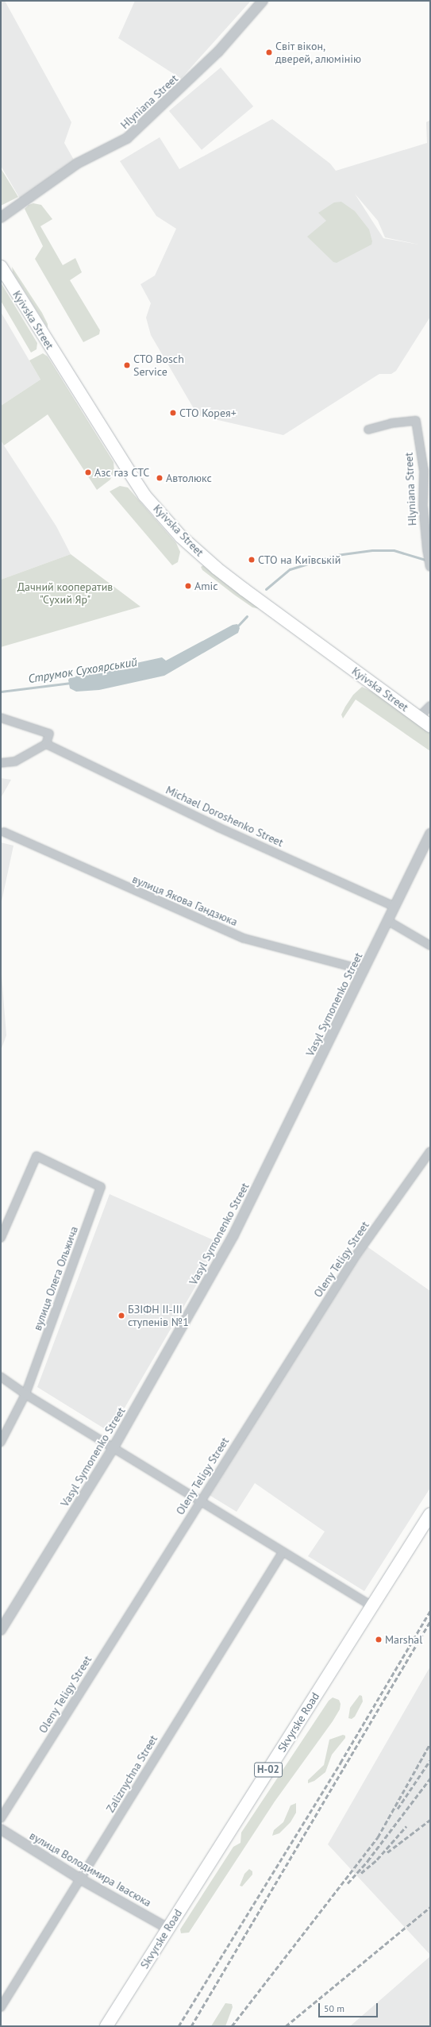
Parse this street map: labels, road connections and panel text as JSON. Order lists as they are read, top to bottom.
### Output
{
  "streets": {
    "main road": ["Kyivska Street", "Skvyrske Road", "Н-02"],
    "street": [
      "Hlyniana Street",
      "Michael Doroshenko Street",
      "вулиця Якова Гандзюка",
      "Vasyl Symonenko Street",
      "Oleny Teligy Street",
      "вулиця Олега Ольжича",
      "Zaliznychna Street",
      "вулиця Володимира Івасюка"
    ]
  },
  "crossings": [
    ["Michael Doroshenko Street", "Vasyl Symonenko Street"],
    ["вулиця Якова Гандзюка", "Vasyl Symonenko Street"],
    ["Skvyrske Road", "вулиця Володимира Івасюка"],
    ["Zaliznychna Street", "вулиця Володимира Івасюка"]
  ],
  "water": ["Струмок Сухоярський"],
  "parks": ["Дачний кооператив \"Сухий Яр\""],
  "places": [
    "Світ вікон, дверей, алюмінію",
    "СТО Bosch Service",
    "СТО Корея+",
    "Азс газ СТС",
    "Автолюкс",
    "СТО на Київській",
    "Amic",
    "БЗІФН ІІ-ІІІ ступенів №1",
    "Marshal"
  ],
  "scale_bar": "50 m"
}
